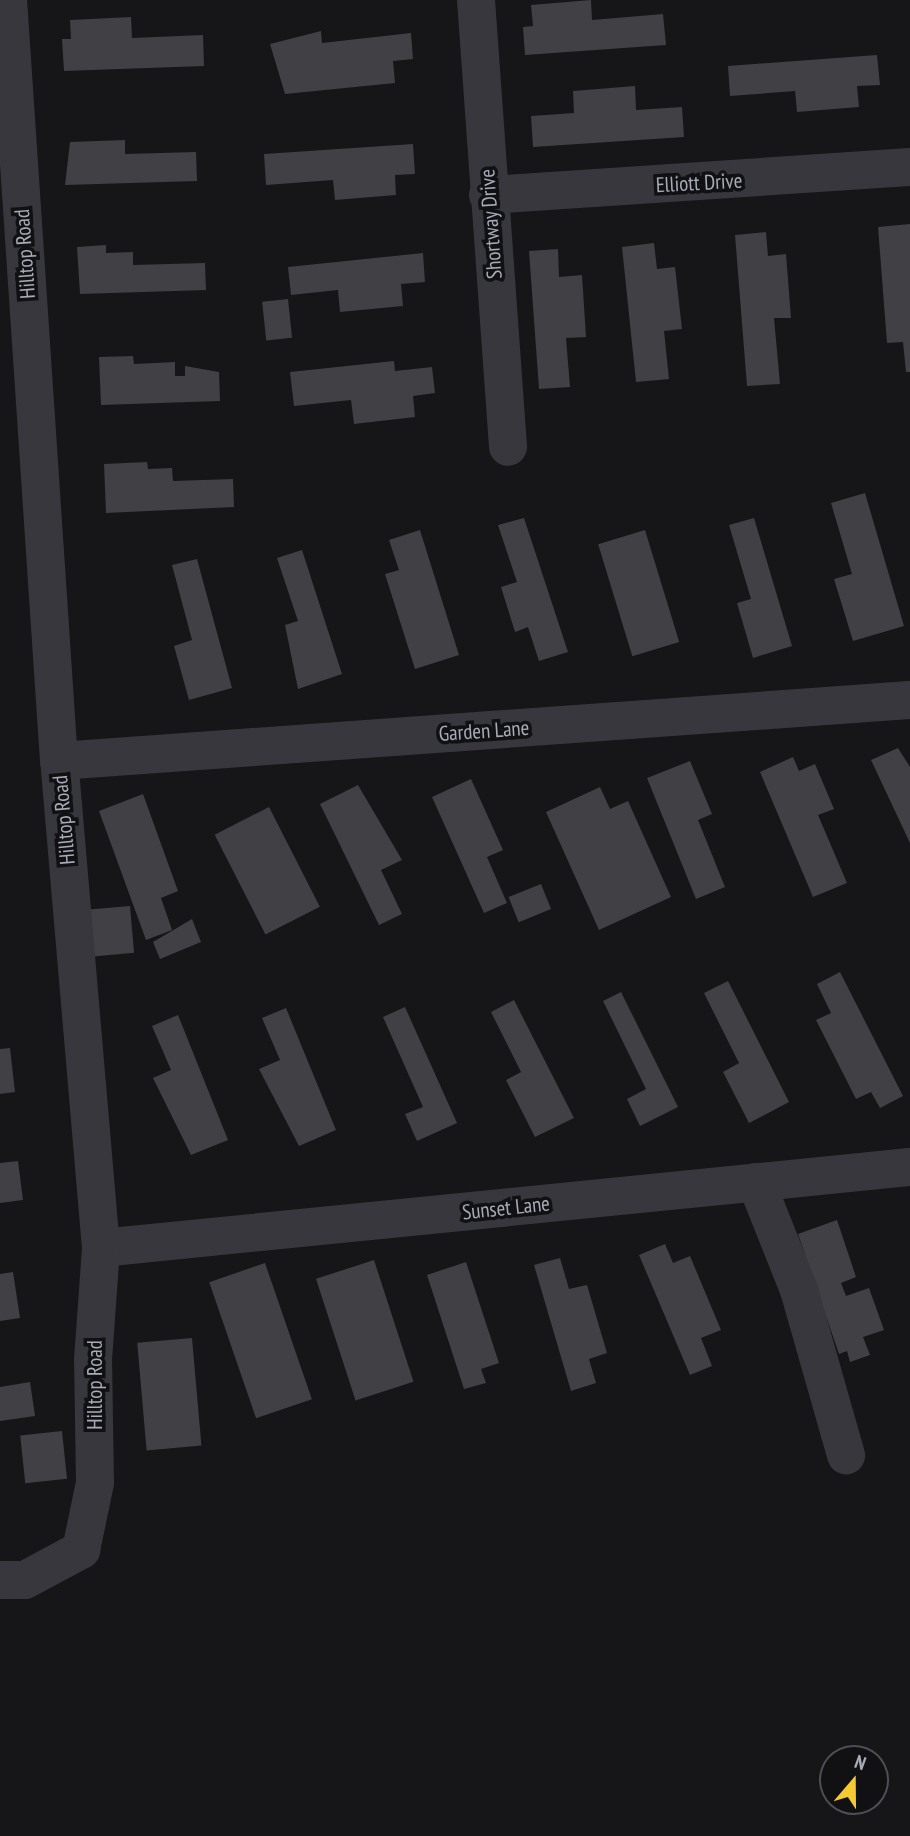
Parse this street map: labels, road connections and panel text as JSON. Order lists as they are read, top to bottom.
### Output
{
  "streets": {
    "street": [
      "Elliott Drive",
      "Shortway Drive",
      "Hilltop Road",
      "Garden Lane",
      "Sunset Lane"
    ]
  },
  "crossings": [
    ["Elliott Drive", "Shortway Drive"],
    ["Hilltop Road", "Garden Lane"],
    ["Hilltop Road", "Sunset Lane"]
  ],
  "north": "top"
}
